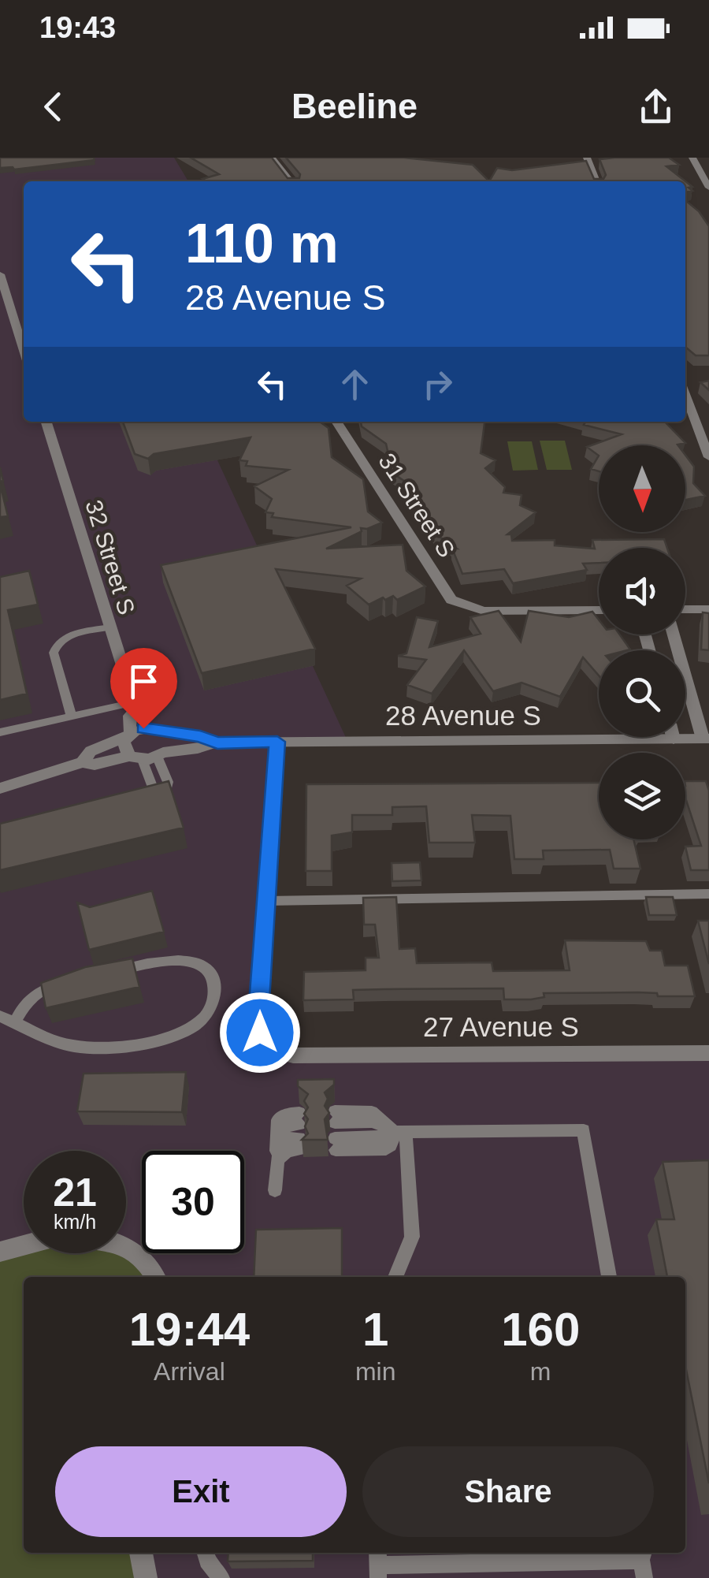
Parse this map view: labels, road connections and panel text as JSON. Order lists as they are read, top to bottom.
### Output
{
  "streets": {
    "street": [
      "31 Street S",
      "32 Street S",
      "28 Avenue S",
      "27 Avenue S"
    ]
  },
  "crossings": [
    ["32 Street S", "28 Avenue S"]
  ],
  "north": "bottom",
  "page": {
    "status": "19:43",
    "header": "Beeline",
    "turn": ["110 m", "28 Avenue S"],
    "speed": "21 km/h",
    "limit": "30",
    "eta": [
      "19:44",
      "Arrival",
      "1",
      "min",
      "160",
      "m"
    ],
    "buttons": ["Exit", "Share"]
  }
}
